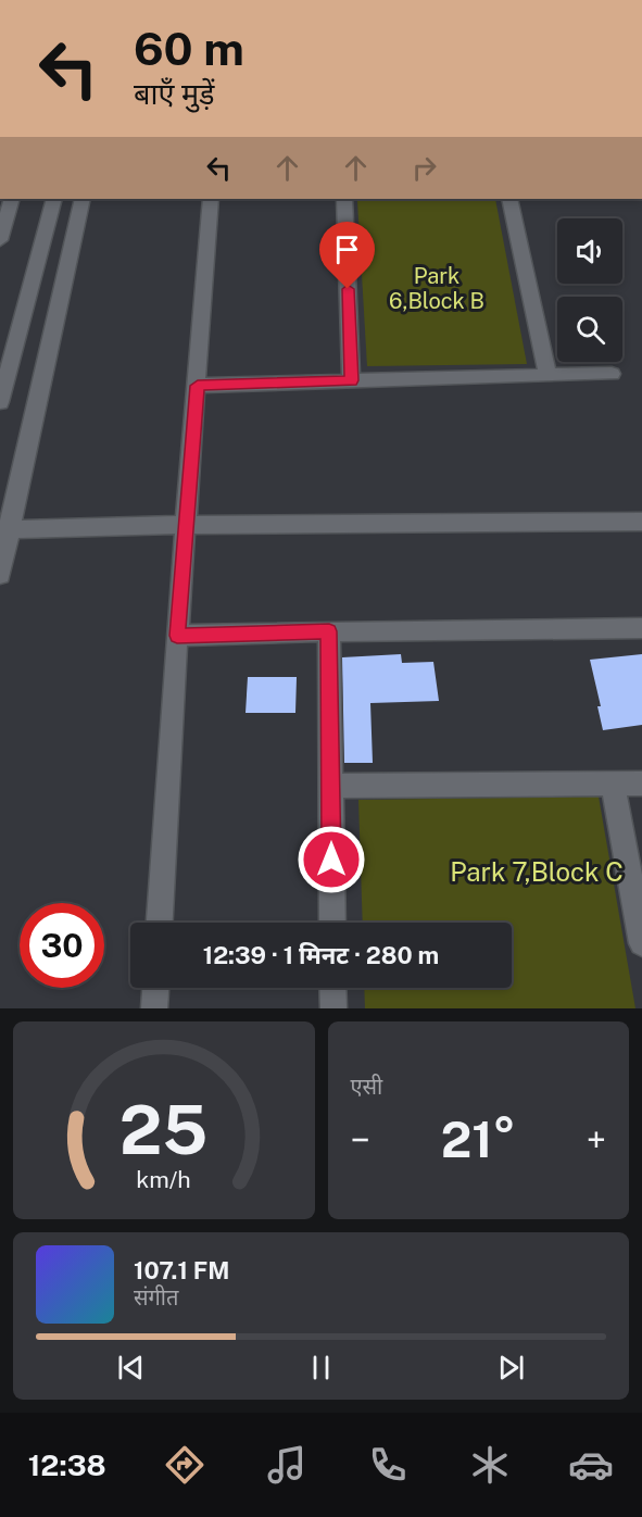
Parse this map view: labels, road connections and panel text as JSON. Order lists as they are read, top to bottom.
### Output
{
  "parks": ["Park 6,Block B", "Park 7,Block C"],
  "page": {
    "turn": ["60 m", "बाएँ मुड़ें"],
    "limit": "30",
    "trip": "12:39 · 1 मिनट · 280 m",
    "tile": "एसी",
    "heat": ["−", "21°", "+"],
    "song": ["107.1 FM", "संगीत"],
    "tabs": "12:38",
    "gauge": ["25", "km/h"]
  }
}
